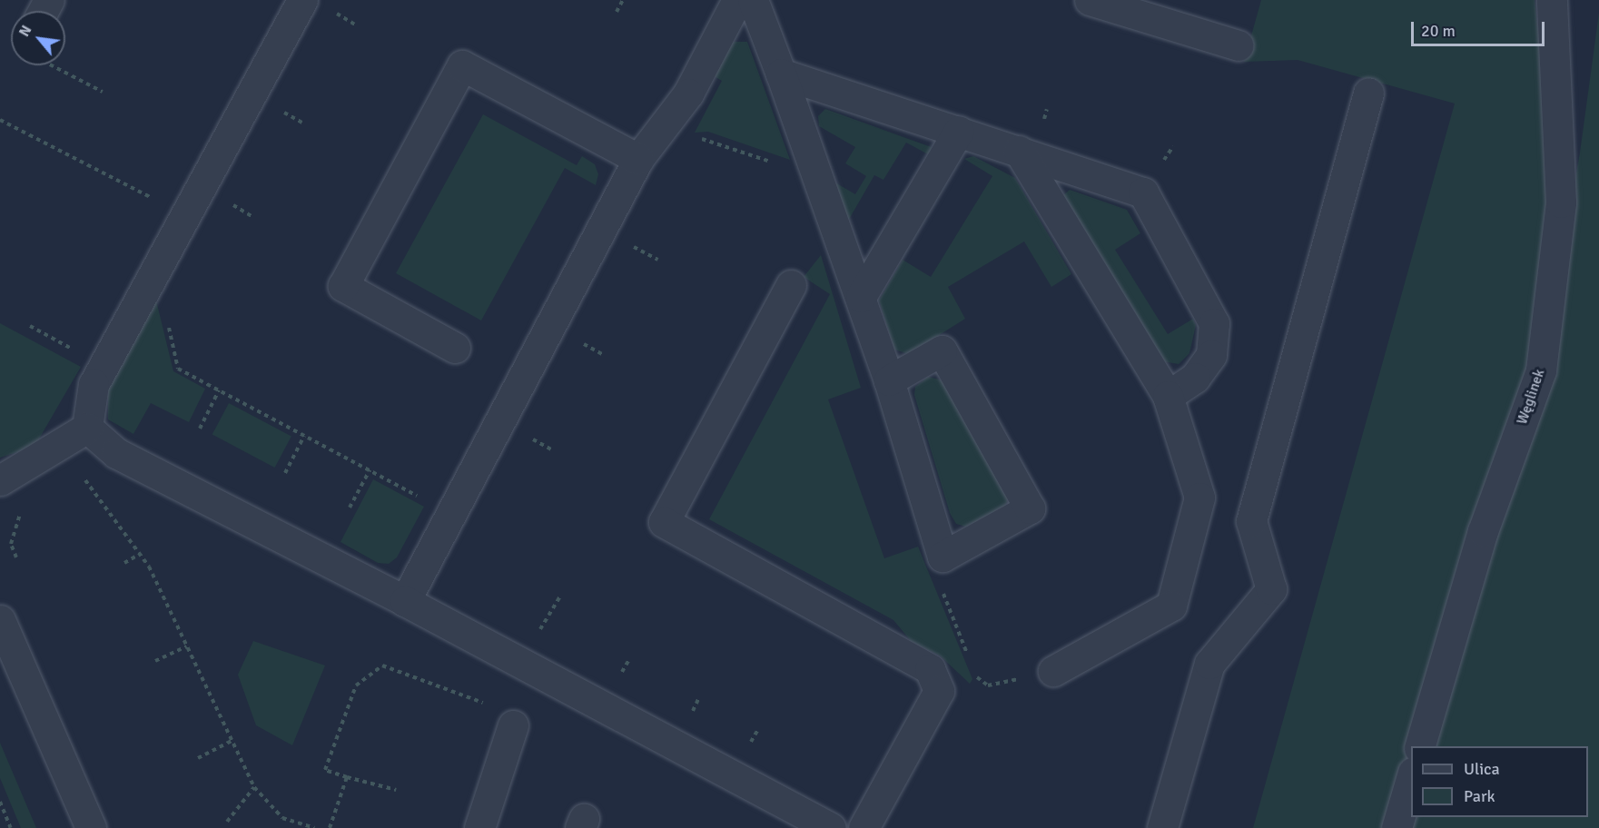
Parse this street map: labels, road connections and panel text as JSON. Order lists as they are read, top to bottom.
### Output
{
  "streets": {
    "street": ["Węglinek"]
  },
  "legend": ["Ulica", "Park"],
  "scale_bar": "20 m",
  "north": "top left"
}
